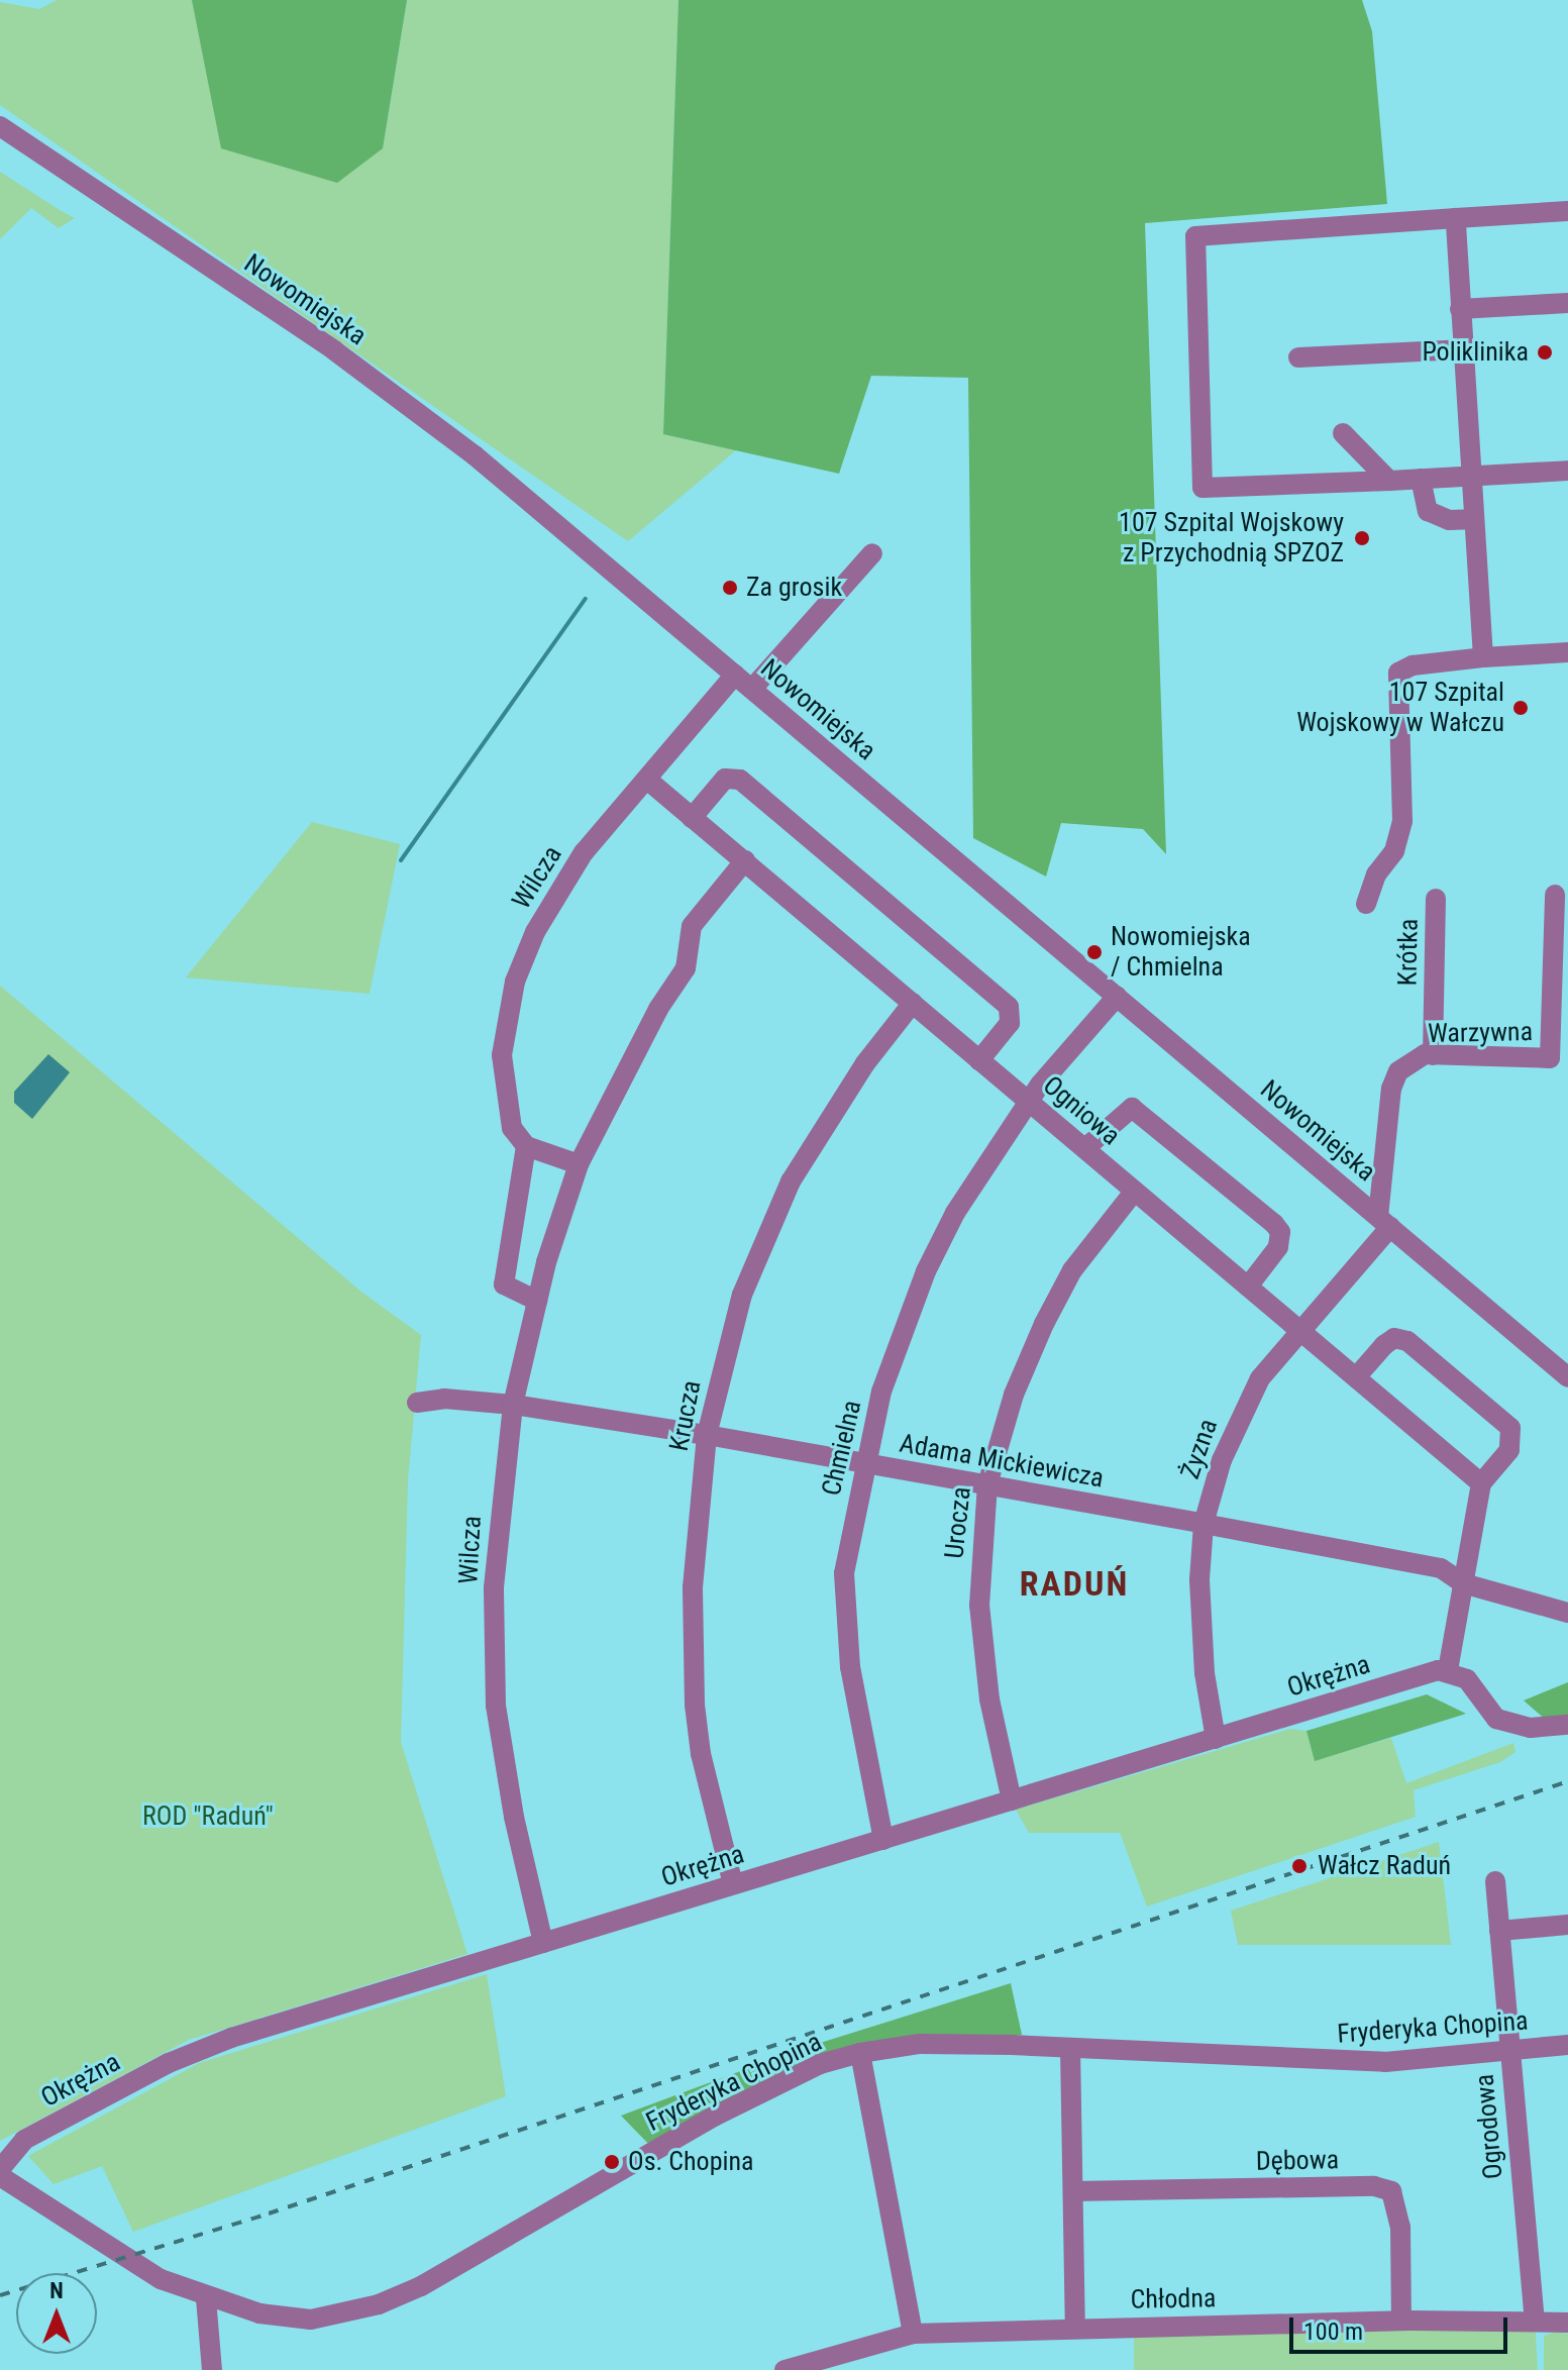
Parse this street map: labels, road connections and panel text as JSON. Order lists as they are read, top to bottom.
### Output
{
  "streets": {
    "street": [
      "Nowomiejska",
      "Wilcza",
      "Krótka",
      "Warzywna",
      "Ogniowa",
      "Krucza",
      "Chmielna",
      "Żyzna",
      "Adama Mickiewicza",
      "Urocza",
      "Okrężna",
      "Fryderyka Chopina",
      "Ogrodowa",
      "Dębowa",
      "Chłodna"
    ]
  },
  "crossings": [
    ["Nowomiejska", "Wilcza"],
    ["Nowomiejska", "Warzywna"],
    ["Nowomiejska", "Chmielna"],
    ["Nowomiejska", "Żyzna"],
    ["Wilcza", "Ogniowa"],
    ["Wilcza", "Adama Mickiewicza"],
    ["Wilcza", "Okrężna"],
    ["Krótka", "Warzywna"],
    ["Warzywna", "Żyzna"],
    ["Ogniowa", "Krucza"],
    ["Ogniowa", "Chmielna"],
    ["Ogniowa", "Żyzna"],
    ["Ogniowa", "Urocza"],
    ["Krucza", "Adama Mickiewicza"],
    ["Krucza", "Okrężna"],
    ["Chmielna", "Adama Mickiewicza"],
    ["Chmielna", "Okrężna"],
    ["Żyzna", "Adama Mickiewicza"],
    ["Żyzna", "Okrężna"],
    ["Adama Mickiewicza", "Urocza"],
    ["Urocza", "Okrężna"],
    ["Fryderyka Chopina", "Ogrodowa"],
    ["Ogrodowa", "Chłodna"],
    ["Dębowa", "Chłodna"]
  ],
  "districts": ["RADUŃ"],
  "parks": ["ROD \"Raduń\""],
  "places": [
    "Poliklinika",
    "107 Szpital Wojskowy z Przychodnią SPZOZ",
    "Za grosik",
    "107 Szpital Wojskowy w Wałczu",
    "Nowomiejska / Chmielna",
    "Wałcz Raduń",
    "Os. Chopina"
  ],
  "scale_bar": "100 m",
  "north": "top"
}
